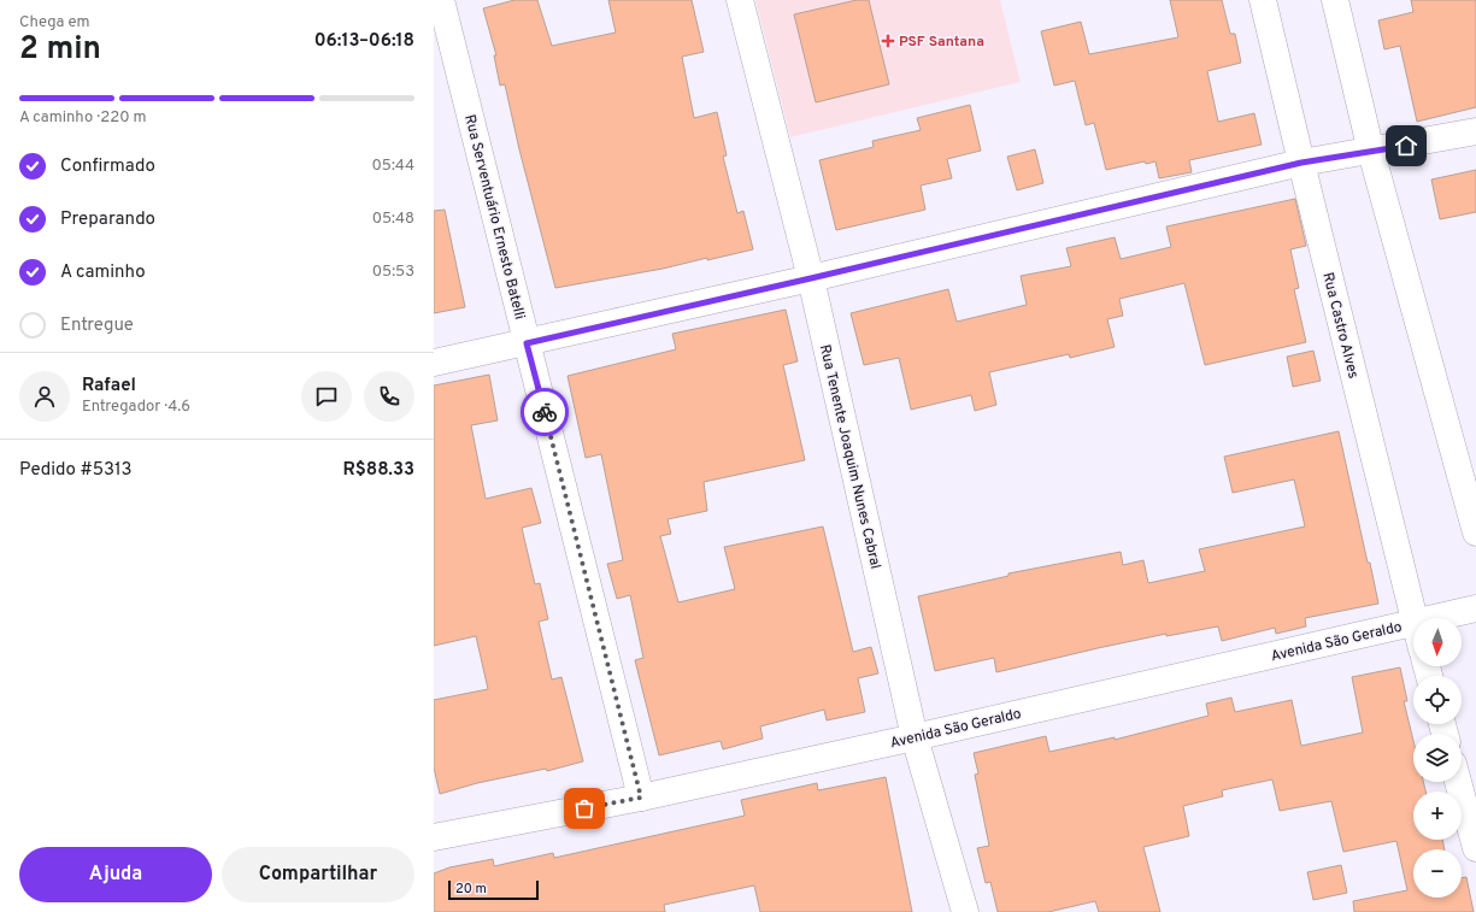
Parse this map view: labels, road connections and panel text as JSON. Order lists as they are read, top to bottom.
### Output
{
  "streets": {
    "street": [
      "Rua Serventuário Ernesto Batelli",
      "Rua Castro Alves",
      "Rua Tenente Joaquim Nunes Cabral",
      "Avenida São Geraldo"
    ]
  },
  "crossings": [
    ["Rua Serventuário Ernesto Batelli", "Avenida São Geraldo"],
    ["Rua Tenente Joaquim Nunes Cabral", "Avenida São Geraldo"]
  ],
  "places": {
    "health": ["PSF Santana"]
  },
  "scale_bar": "20 m",
  "north": "bottom",
  "page": {
    "heading": ["2 min", "Chega em", "06:13–06:18"],
    "panel": [
      "Rafael",
      "Entregador · 4.6",
      "Pedido #5313",
      "R$88.33"
    ],
    "bar": "A caminho · 220 m",
    "list": [
      ["Confirmado", "05:44"],
      ["Preparando", "05:48"],
      ["A caminho", "05:53"],
      "Entregue"
    ],
    "map_buttons": ["+", "−"],
    "buttons": ["Ajuda", "Compartilhar"],
    "scale": "20 m"
  }
}
